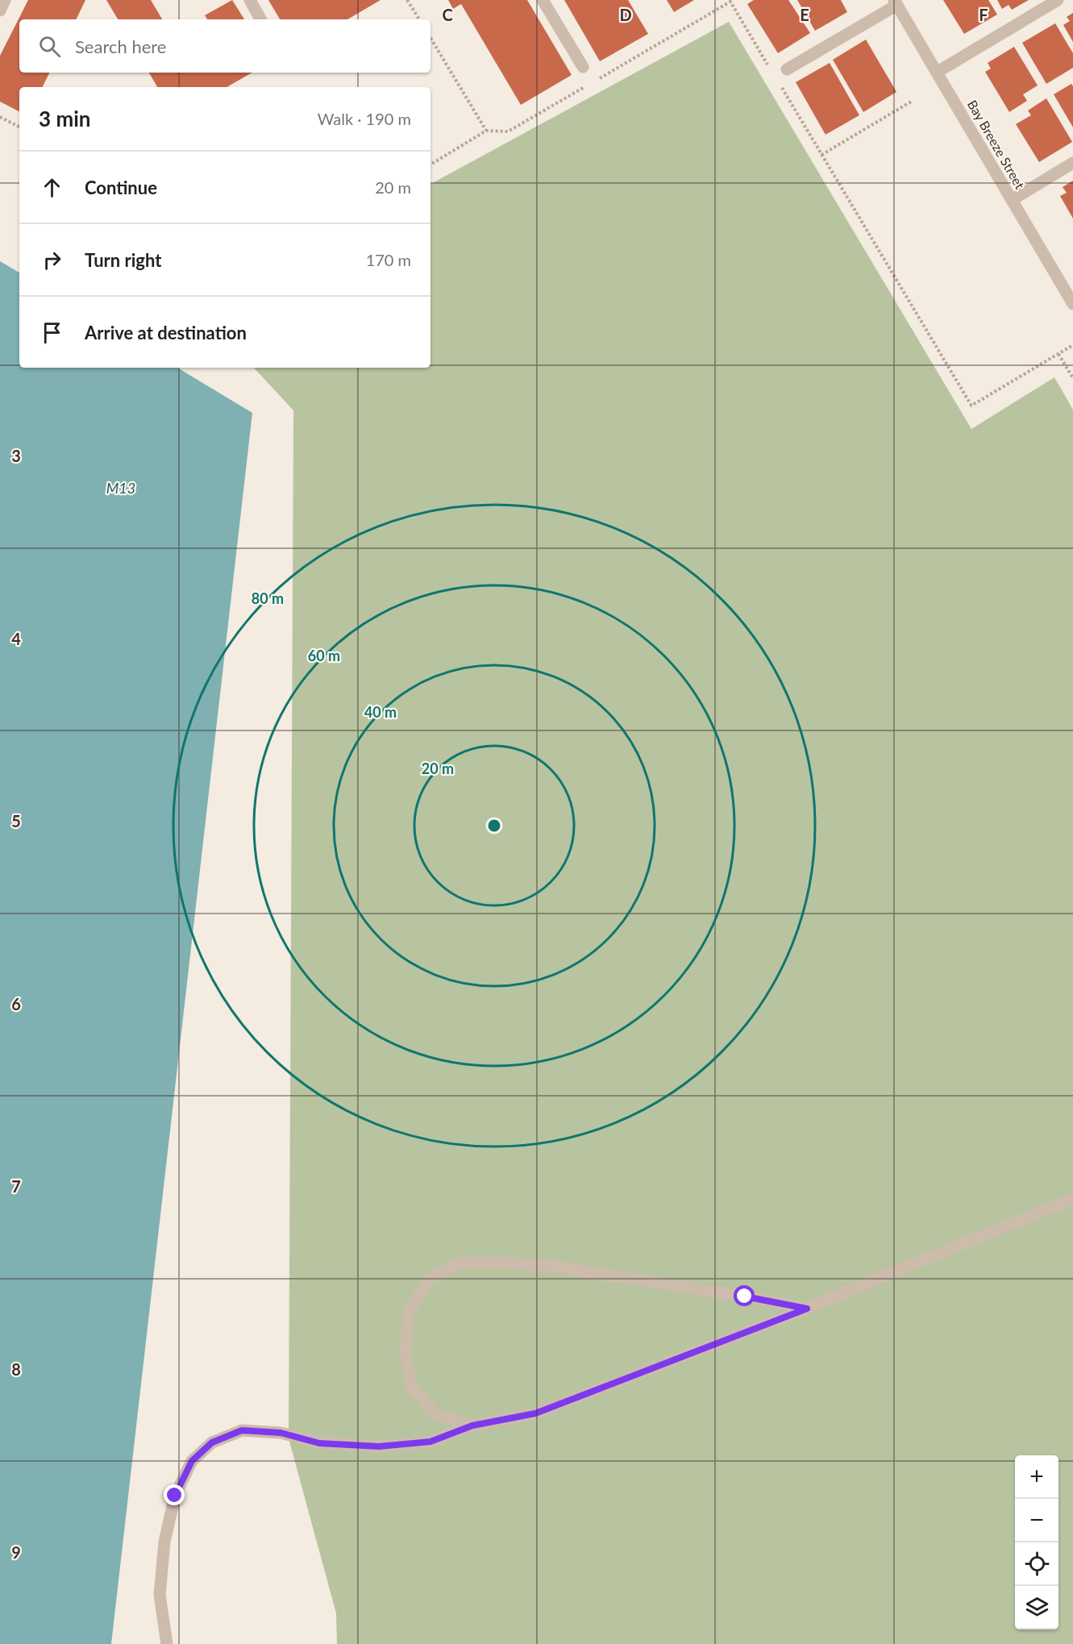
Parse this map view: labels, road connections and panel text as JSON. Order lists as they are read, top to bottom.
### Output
{
  "streets": {
    "street": ["Bay Breeze Street"]
  },
  "water": ["M13"],
  "page": {
    "search": "Search here",
    "heading": ["3 min", "Walk · 190 m"],
    "list": [
      ["Continue", "20 m"],
      ["Turn right", "170 m"],
      "Arrive at destination"
    ],
    "map_buttons": ["+", "−"]
  },
  "grid": {
    "columns": [
      "C",
      "D",
      "E",
      "F"
    ],
    "rows": [
      "3",
      "4",
      "5",
      "6",
      "7",
      "8",
      "9"
    ]
  },
  "rings": [
    "80 m",
    "60 m",
    "40 m",
    "20 m"
  ]
}
